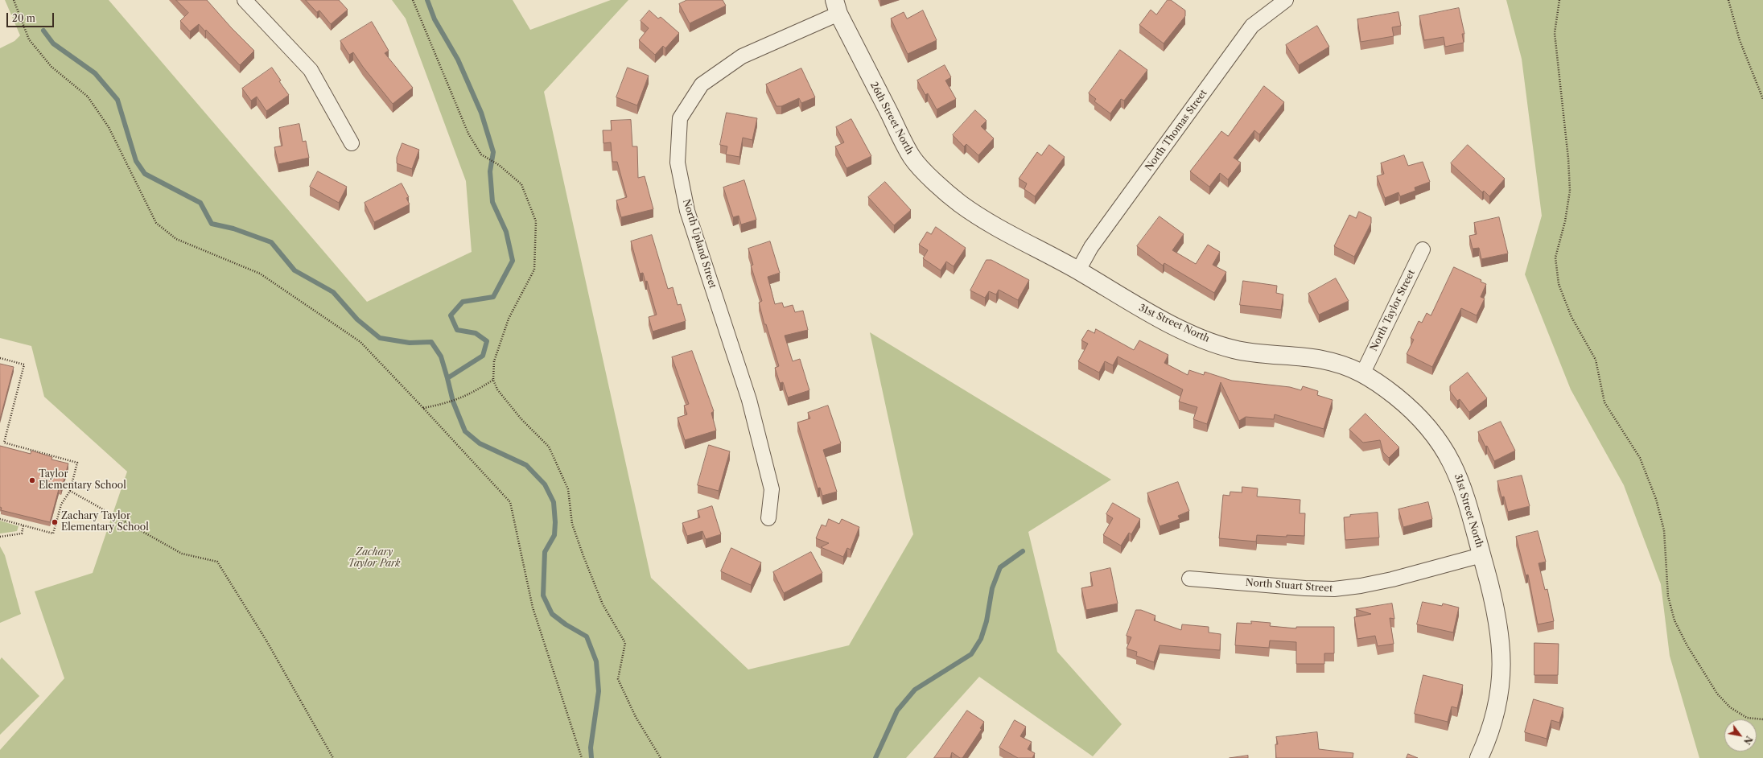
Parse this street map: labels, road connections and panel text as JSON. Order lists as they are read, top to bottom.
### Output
{
  "streets": {
    "street": [
      "26th Street North",
      "North Thomas Street",
      "North Upland Street",
      "North Taylor Street",
      "31st Street North",
      "North Stuart Street"
    ]
  },
  "crossings": [
    ["26th Street North", "North Thomas Street"],
    ["26th Street North", "North Upland Street"],
    ["26th Street North", "31st Street North"],
    ["North Thomas Street", "31st Street North"],
    ["North Taylor Street", "31st Street North"],
    ["31st Street North", "North Stuart Street"]
  ],
  "parks": ["Zachary Taylor Park"],
  "places": ["Taylor Elementary School", "Zachary Taylor Elementary School"],
  "scale_bar": "20 m",
  "north": "bottom right"
}
